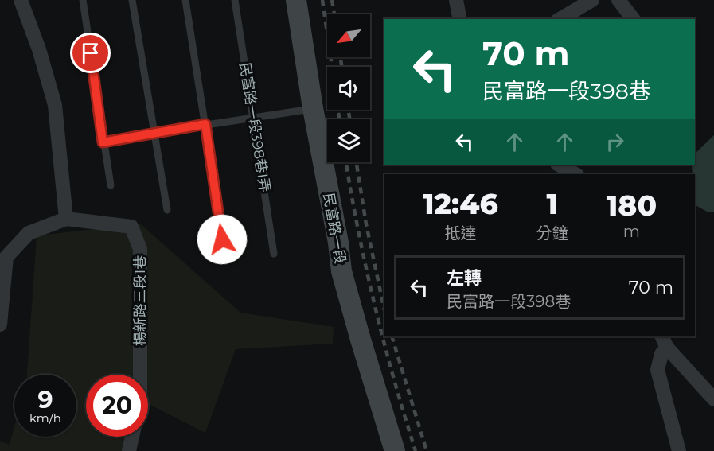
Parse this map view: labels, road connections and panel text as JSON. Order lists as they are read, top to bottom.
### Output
{
  "streets": {
    "street": ["民富路一段", "楊新路三段1巷"],
    "lane": ["民富路一段398巷1弄"]
  },
  "north": "bottom left",
  "page": {
    "turn": ["70 m", "民富路一段398巷"],
    "eta": [
      "12:46",
      "抵達",
      "1",
      "分鐘",
      "180",
      "m"
    ],
    "list": [
      {
        "name": "左轉",
        "note": "民富路一段398巷",
        "value": "70 m"
      }
    ],
    "speed": "9 km/h",
    "limit": "20"
  }
}
